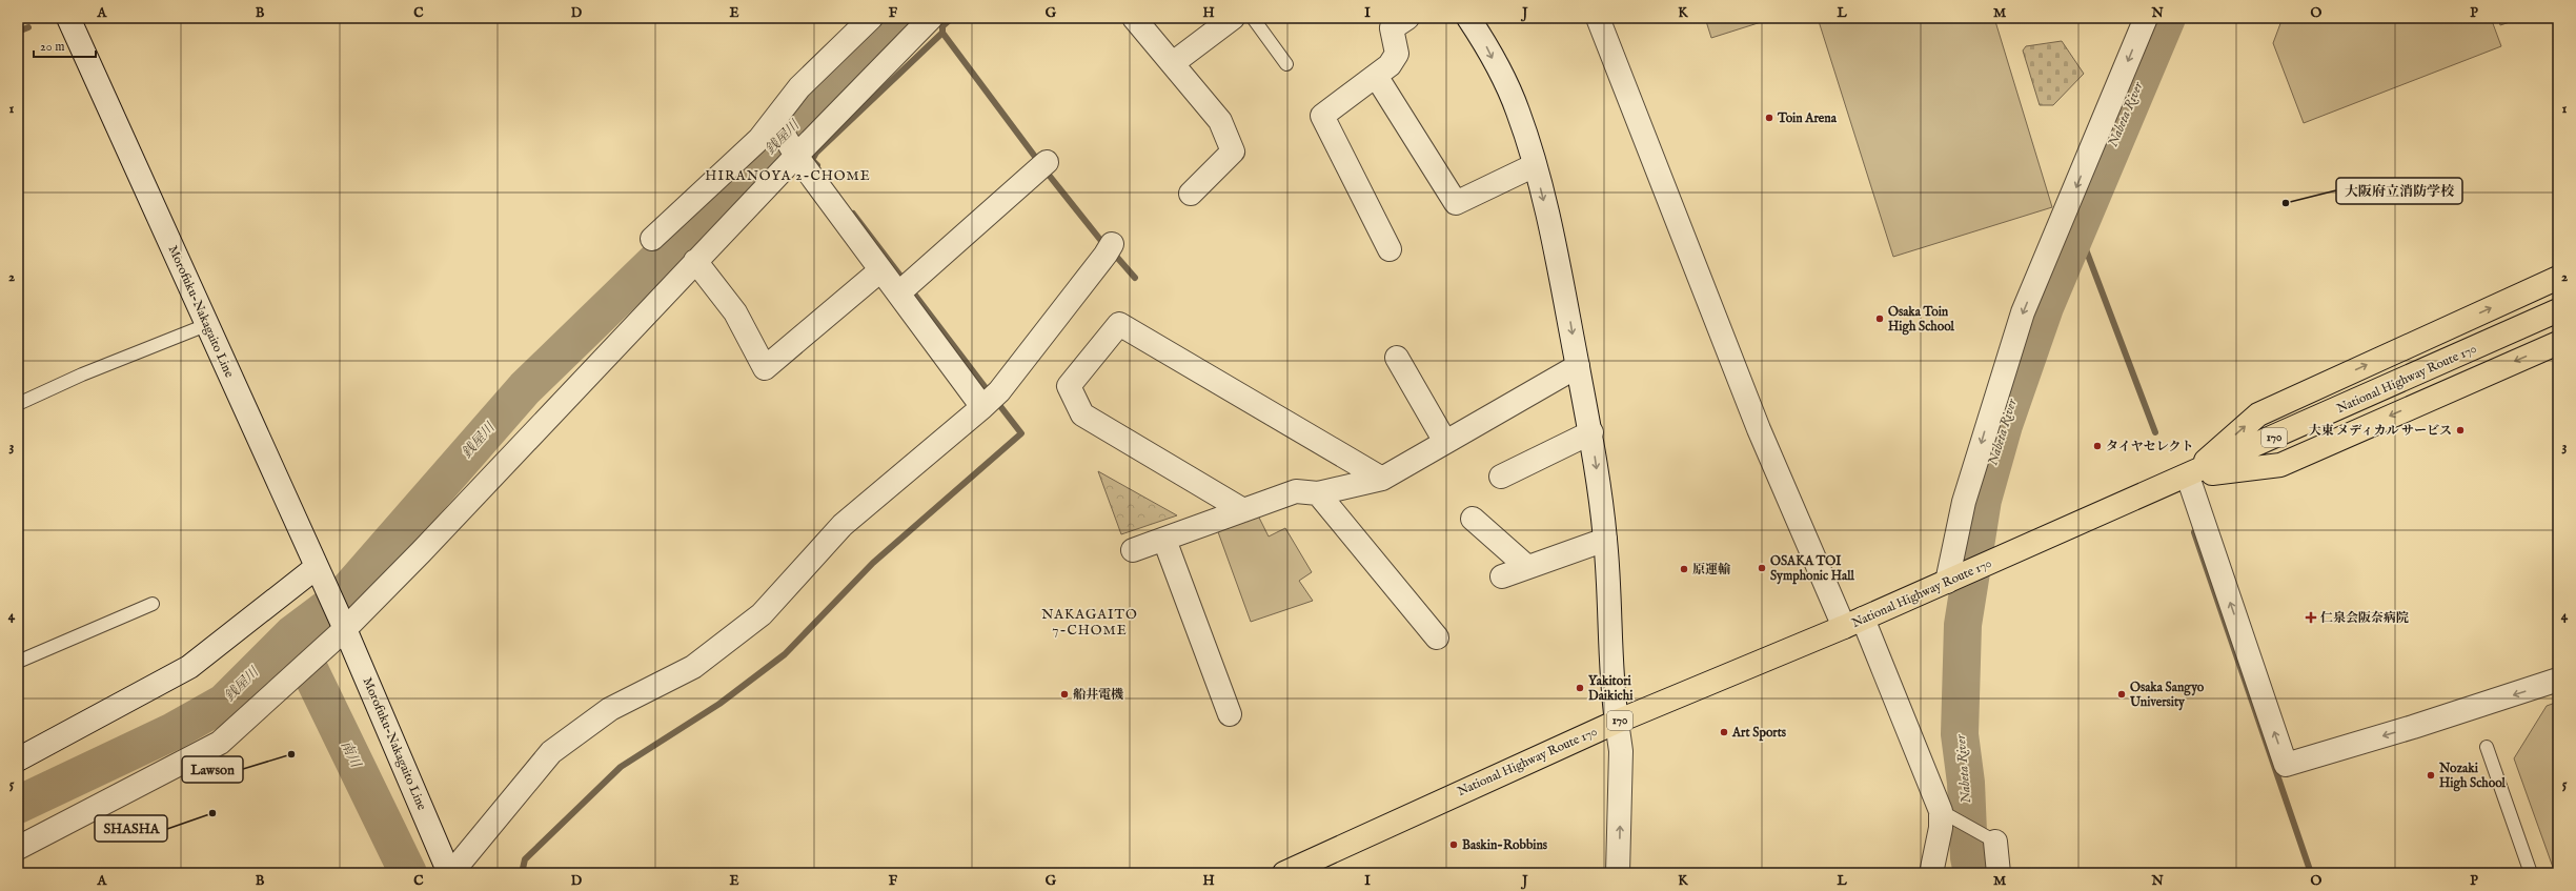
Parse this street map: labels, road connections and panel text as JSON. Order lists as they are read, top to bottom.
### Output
{
  "streets": {
    "highway": ["National Highway Route 170", "170"],
    "street": ["Morofuku-Nakagaito Line"]
  },
  "crossings": [
    ["National Highway Route 170", "170"]
  ],
  "districts": ["HIRANOYA 2-CHOME", "NAKAGAITO 7-CHOME"],
  "water": ["Nabeta River", "銭屋川", "南川"],
  "places": {
    "other": [
      "Toin Arena",
      "大阪府立消防学校",
      "Osaka Toin High School",
      "大東 メディカル サービス",
      "タイヤセレクト",
      "OSAKA TOI Symphonic Hall",
      "原運輸",
      "Yakitori Daikichi",
      "船井電機",
      "Osaka Sangyo University",
      "Art Sports",
      "Lawson",
      "Nozaki High School",
      "SHASHA",
      "Baskin-Robbins"
    ],
    "health": ["仁泉会阪奈病院"]
  },
  "scale_bar": "20 m",
  "grid": {
    "columns": [
      "A",
      "B",
      "C",
      "D",
      "E",
      "F",
      "G",
      "H",
      "I",
      "J",
      "K",
      "L",
      "M",
      "N",
      "O",
      "P"
    ],
    "rows": [
      "1",
      "2",
      "3",
      "4",
      "5"
    ]
  }
}
